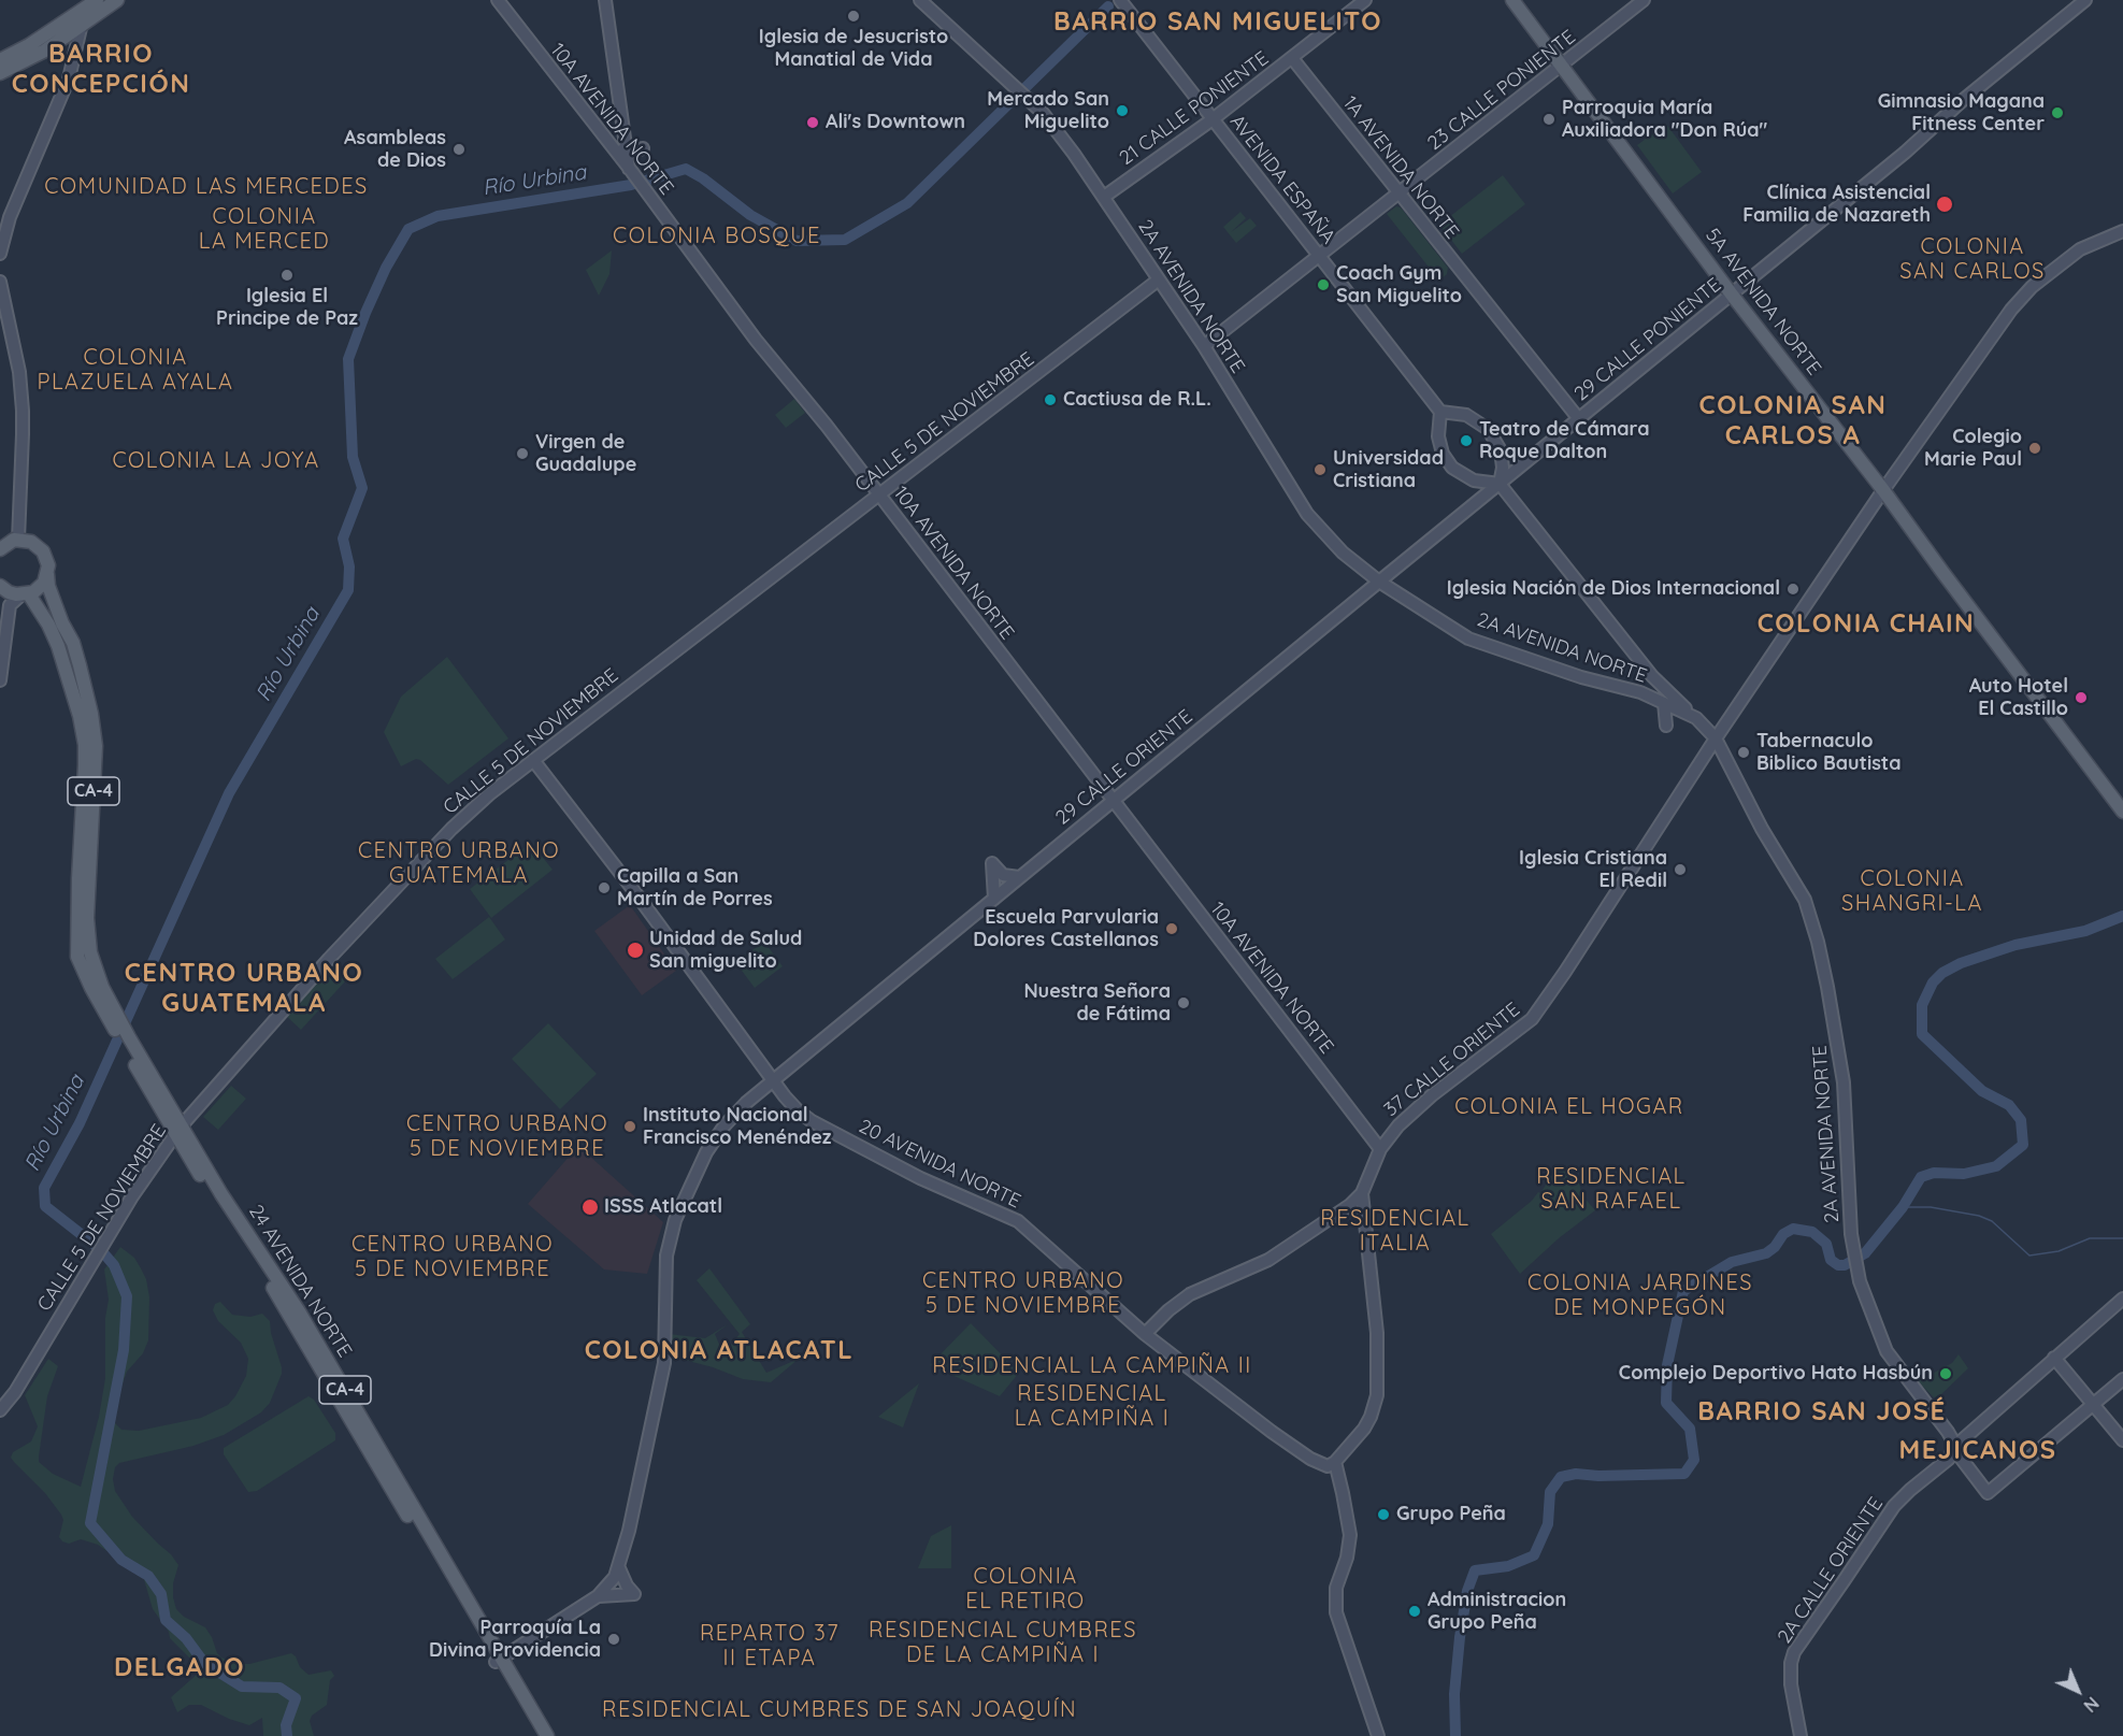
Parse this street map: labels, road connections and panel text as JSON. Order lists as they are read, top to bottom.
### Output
{
  "streets": {
    "main road": ["5A AVENIDA NORTE", "CA-4", "24 AVENIDA NORTE"],
    "street": [
      "23 CALLE PONIENTE",
      "21 CALLE PONIENTE",
      "10A AVENIDA NORTE",
      "1A AVENIDA NORTE",
      "AVENIDA ESPAÑA",
      "2A AVENIDA NORTE",
      "29 CALLE PONIENTE",
      "CALLE 5 DE NOVIEMBRE",
      "29 CALLE ORIENTE",
      "37 CALLE ORIENTE",
      "20 AVENIDA NORTE",
      "2A CALLE ORIENTE"
    ]
  },
  "crossings": [
    ["23 CALLE PONIENTE", "1A AVENIDA NORTE"],
    ["23 CALLE PONIENTE", "AVENIDA ESPAÑA"],
    ["23 CALLE PONIENTE", "2A AVENIDA NORTE"],
    ["23 CALLE PONIENTE", "5A AVENIDA NORTE"],
    ["21 CALLE PONIENTE", "1A AVENIDA NORTE"],
    ["21 CALLE PONIENTE", "AVENIDA ESPAÑA"],
    ["21 CALLE PONIENTE", "2A AVENIDA NORTE"],
    ["10A AVENIDA NORTE", "CALLE 5 DE NOVIEMBRE"],
    ["10A AVENIDA NORTE", "29 CALLE ORIENTE"],
    ["10A AVENIDA NORTE", "37 CALLE ORIENTE"],
    ["1A AVENIDA NORTE", "29 CALLE PONIENTE"],
    ["2A AVENIDA NORTE", "CALLE 5 DE NOVIEMBRE"],
    ["2A AVENIDA NORTE", "29 CALLE ORIENTE"],
    ["2A AVENIDA NORTE", "37 CALLE ORIENTE"],
    ["2A AVENIDA NORTE", "2A CALLE ORIENTE"],
    ["5A AVENIDA NORTE", "29 CALLE PONIENTE"],
    ["5A AVENIDA NORTE", "37 CALLE ORIENTE"],
    ["29 CALLE PONIENTE", "29 CALLE ORIENTE"],
    ["CALLE 5 DE NOVIEMBRE", "CA-4"],
    ["CALLE 5 DE NOVIEMBRE", "20 AVENIDA NORTE"],
    ["CALLE 5 DE NOVIEMBRE", "24 AVENIDA NORTE"],
    ["29 CALLE ORIENTE", "20 AVENIDA NORTE"],
    ["CA-4", "24 AVENIDA NORTE"],
    ["37 CALLE ORIENTE", "20 AVENIDA NORTE"]
  ],
  "districts": [
    "BARRIO SAN MIGUELITO",
    "BARRIO CONCEPCIÓN",
    "COMUNIDAD LAS MERCEDES",
    "COLONIA LA MERCED",
    "COLONIA BOSQUE",
    "COLONIA SAN CARLOS",
    "COLONIA PLAZUELA AYALA",
    "COLONIA SAN CARLOS A",
    "COLONIA LA JOYA",
    "COLONIA CHAIN",
    "CENTRO URBANO GUATEMALA",
    "COLONIA SHANGRI-LA",
    "CENTRO URBANO GUATEMALA",
    "COLONIA EL HOGAR",
    "CENTRO URBANO 5 DE NOVIEMBRE",
    "RESIDENCIAL SAN RAFAEL",
    "RESIDENCIAL ITALIA",
    "CENTRO URBANO 5 DE NOVIEMBRE",
    "CENTRO URBANO 5 DE NOVIEMBRE",
    "COLONIA JARDINES DE MONPEGÓN",
    "COLONIA ATLACATL",
    "RESIDENCIAL LA CAMPIÑA II",
    "RESIDENCIAL LA CAMPIÑA I",
    "BARRIO SAN JOSÉ",
    "MEJICANOS",
    "COLONIA EL RETIRO",
    "RESIDENCIAL CUMBRES DE LA CAMPIÑA I",
    "REPARTO 37 II ETAPA",
    "DELGADO",
    "RESIDENCIAL CUMBRES DE SAN JOAQUÍN"
  ],
  "water": ["Río Urbina"],
  "places": [
    "Iglesia de Jesucristo Manatial de Vida",
    "Mercado San Miguelito",
    "Gimnasio Magana Fitness Center",
    "Parroquia María Auxiliadora \"Don Rúa\"",
    "Ali's Downtown",
    "Asambleas de Dios",
    "Clínica Asistencial Familia de Nazareth",
    "Iglesia El Principe de Paz",
    "Coach Gym San Miguelito",
    "Cactiusa de R.L.",
    "Teatro de Cámara Roque Dalton",
    "Colegio Marie Paul",
    "Virgen de Guadalupe",
    "Universidad Cristiana",
    "Iglesia Nación de Dios Internacional",
    "Auto Hotel El Castillo",
    "Tabernaculo Biblico Bautista",
    "Iglesia Cristiana El Redil",
    "Capilla a San Martín de Porres",
    "Escuela Parvularia Dolores Castellanos",
    "Unidad de Salud San miguelito",
    "Nuestra Señora de Fátima",
    "Instituto Nacional Francisco Menéndez",
    "ISSS Atlacatl",
    "Complejo Deportivo Hato Hasbún",
    "Grupo Peña",
    "Administracion Grupo Peña",
    "Parroquía La Divina Providencia"
  ],
  "north": "bottom right"
}
